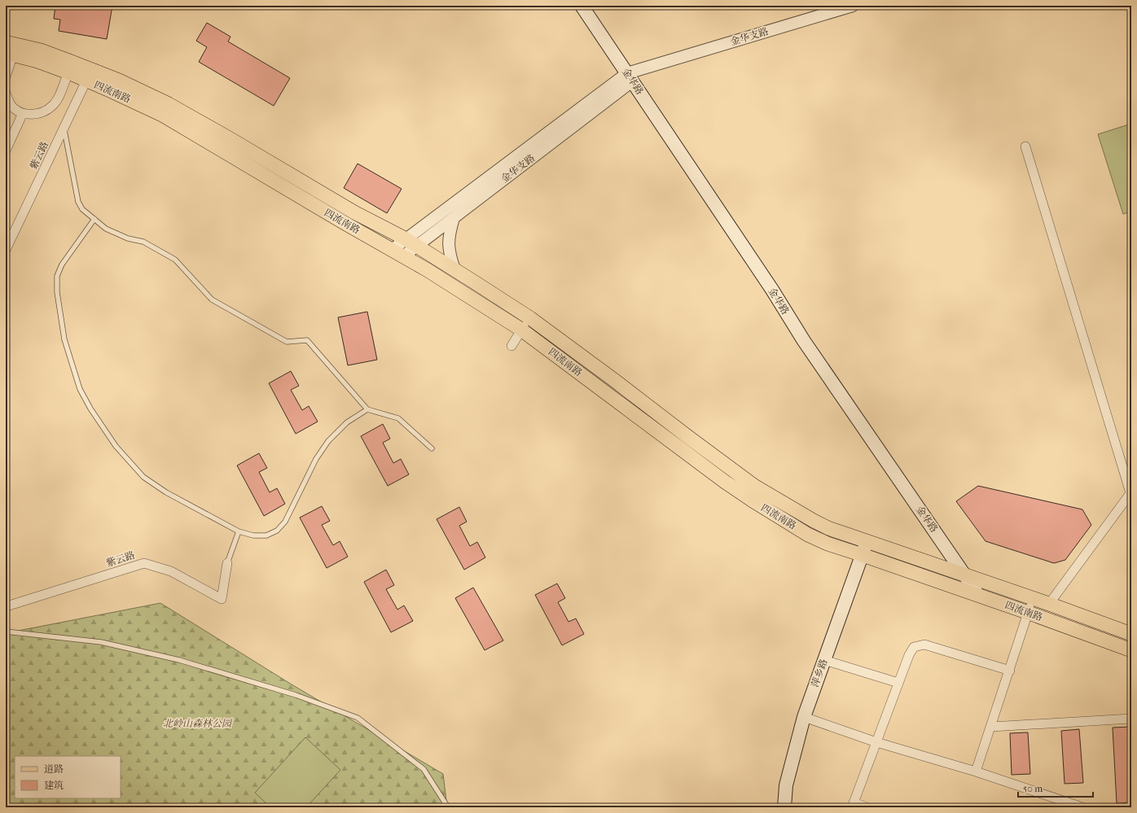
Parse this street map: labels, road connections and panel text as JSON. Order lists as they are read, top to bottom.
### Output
{
  "streets": {
    "main road": ["金华路", "四流南路", "萍乡路"],
    "street": ["金华支路", "紫云路"]
  },
  "crossings": [
    ["金华支路", "金华路"],
    ["金华支路", "四流南路"],
    ["金华路", "四流南路"],
    ["四流南路", "紫云路"],
    ["四流南路", "萍乡路"]
  ],
  "parks": ["北岭山森林公园"],
  "legend": ["道路", "建筑"],
  "scale_bar": "50 m"
}
